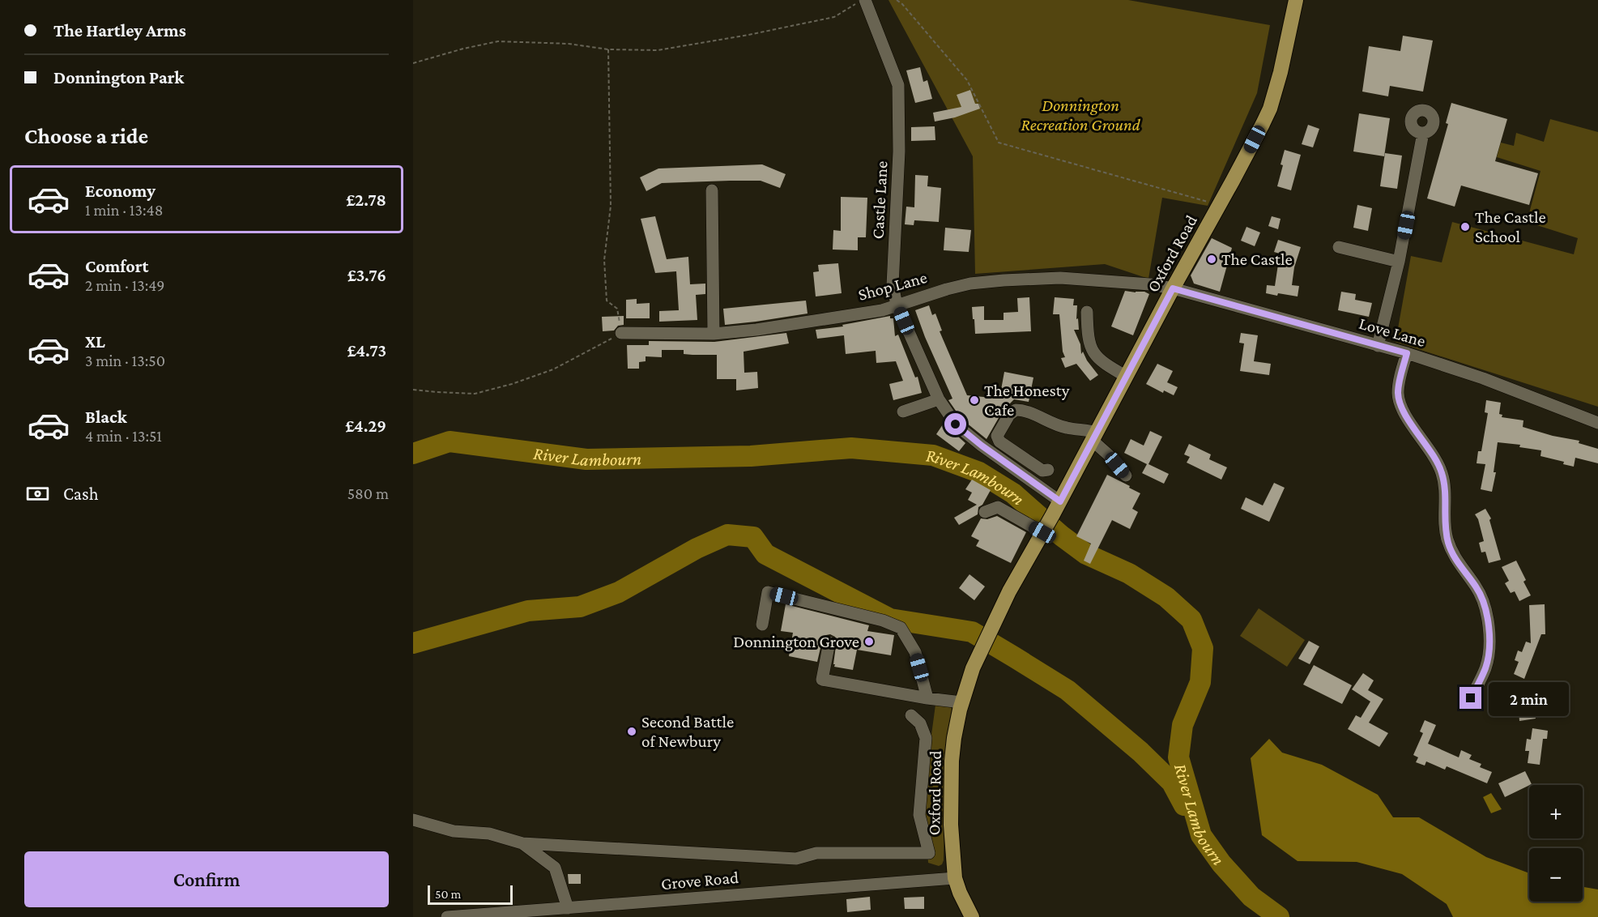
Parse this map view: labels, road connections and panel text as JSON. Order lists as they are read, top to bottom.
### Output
{
  "streets": {
    "main road": ["Oxford Road"],
    "street": [
      "Castle Lane",
      "Shop Lane",
      "Love Lane",
      "Grove Road"
    ]
  },
  "crossings": [
    ["Castle Lane", "Oxford Road"],
    ["Castle Lane", "Shop Lane"],
    ["Oxford Road", "Shop Lane"],
    ["Oxford Road", "Love Lane"],
    ["Oxford Road", "Grove Road"],
    ["Shop Lane", "Love Lane"]
  ],
  "water": ["River Lambourn"],
  "parks": ["Donnington Recreation Ground"],
  "places": [
    "The Castle School",
    "The Castle",
    "The Honesty Cafe",
    "Donnington Grove",
    "Second Battle of Newbury"
  ],
  "scale_bar": "50 m",
  "page": {
    "banner": ["The Hartley Arms", "Donnington Park"],
    "heading": "Choose a ride",
    "list": [
      {
        "name": "Economy",
        "note": "1 min · 13:48",
        "value": "£2.78"
      },
      {
        "name": "Comfort",
        "note": "2 min · 13:49",
        "value": "£3.76"
      },
      {
        "name": "XL",
        "note": "3 min · 13:50",
        "value": "£4.73"
      },
      {
        "name": "Black",
        "note": "4 min · 13:51",
        "value": "£4.29"
      }
    ],
    "pay": ["Cash", "580 m"],
    "bubble": "2 min",
    "map_buttons": ["+", "−"],
    "buttons": "Confirm",
    "scale": "50 m"
  }
}
